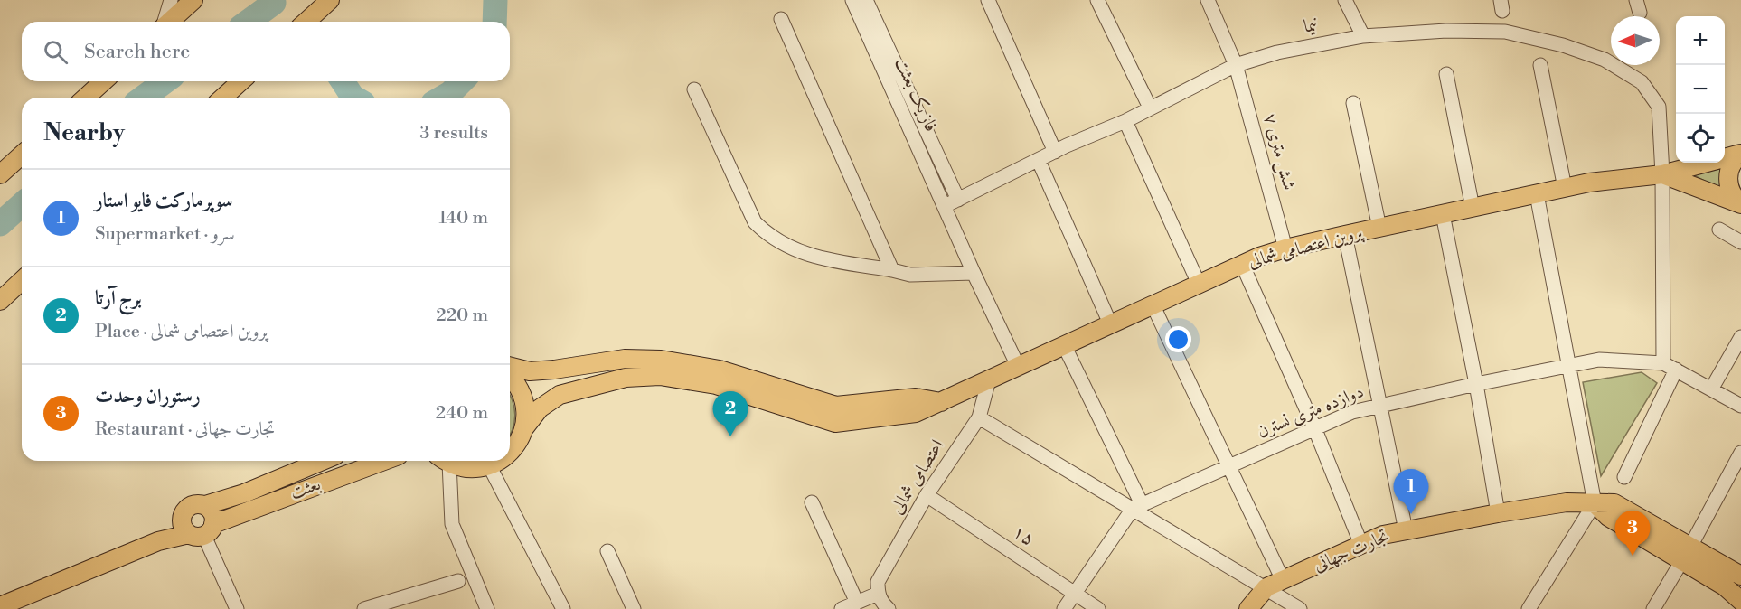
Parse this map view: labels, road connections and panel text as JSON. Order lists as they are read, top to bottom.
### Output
{
  "streets": {
    "main road": ["پروین اعتصامی شمالی", "بعثت", "تجارت جهانی"],
    "street": [
      "نیما",
      "فاز یک بعثت",
      "۷ شش متری",
      "دوازده متری نسترن",
      "اعتصامی شمالی",
      "۱۵"
    ]
  },
  "crossings": [
    ["نیما", "فاز یک بعثت"],
    ["نیما", "۷ شش متری"],
    ["نیما", "پروین اعتصامی شمالی"],
    ["نیما", "دوازده متری نسترن"],
    ["۷ شش متری", "پروین اعتصامی شمالی"],
    ["پروین اعتصامی شمالی", "اعتصامی شمالی"],
    ["اعتصامی شمالی", "۱۵"]
  ],
  "north": "left",
  "page": {
    "map_buttons": ["+", "−"],
    "search": "Search here",
    "heading": ["Nearby", "3 results"],
    "list": [
      {
        "mark": "1",
        "name": "سوپرمارکت فایو استار",
        "note": "Supermarket · سرو",
        "value": "140 m"
      },
      {
        "mark": "2",
        "name": "برج آرتا",
        "note": "Place · پروین اعتصامی شمالی",
        "value": "220 m"
      },
      {
        "mark": "3",
        "name": "رستوران وحدت",
        "note": "Restaurant · تجارت جهانی",
        "value": "240 m"
      }
    ],
    "pins": ["2", "1", "3"]
  }
}
